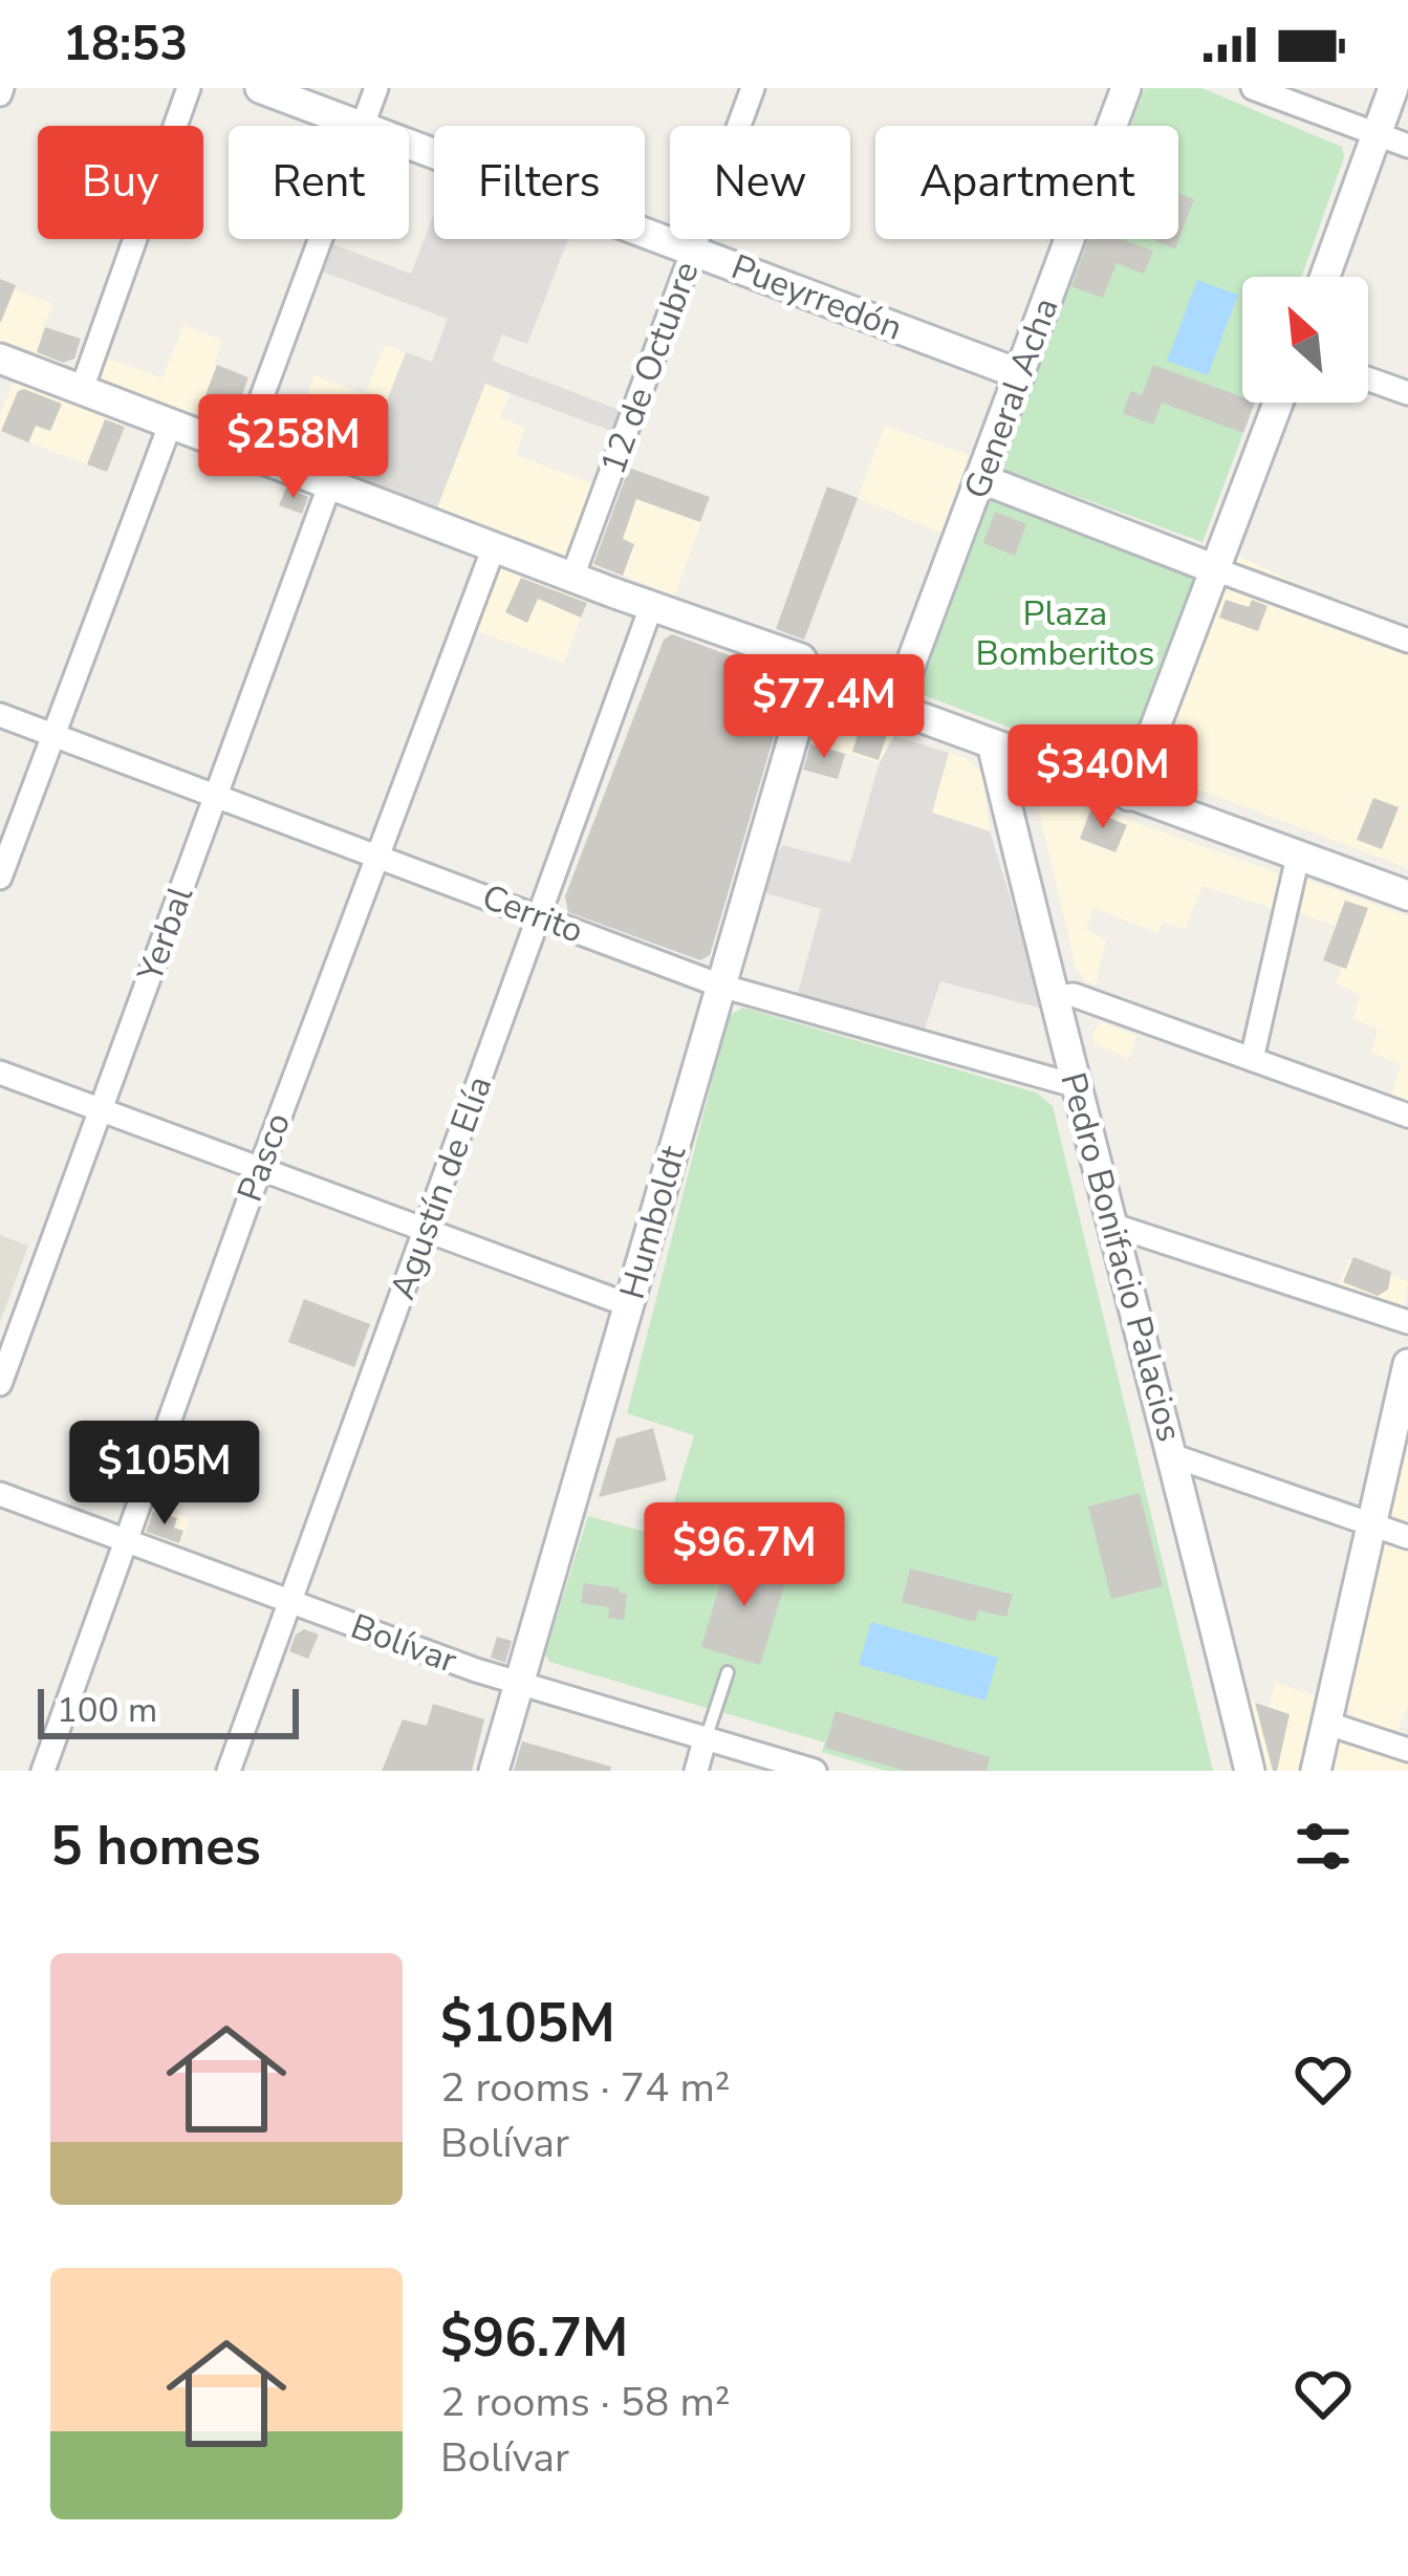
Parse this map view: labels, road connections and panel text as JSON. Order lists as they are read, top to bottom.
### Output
{
  "streets": {
    "street": [
      "Pueyrredón",
      "12 de Octubre",
      "General Acha",
      "Cerrito",
      "Yerbal",
      "Pasco",
      "Agustín de Elía",
      "Humboldt",
      "Pedro Bonifacio Palacios",
      "Bolívar"
    ]
  },
  "crossings": [
    ["Pueyrredón", "12 de Octubre"],
    ["Pueyrredón", "General Acha"],
    ["Cerrito", "Yerbal"],
    ["Cerrito", "Pasco"],
    ["Cerrito", "Agustín de Elía"],
    ["Cerrito", "Humboldt"],
    ["Cerrito", "Pedro Bonifacio Palacios"],
    ["Pasco", "Bolívar"],
    ["Agustín de Elía", "Bolívar"],
    ["Humboldt", "Bolívar"]
  ],
  "parks": ["Plaza Bomberitos"],
  "scale_bar": "100 m",
  "north": "top left",
  "page": {
    "status": "18:53",
    "chip": [
      "Buy",
      "Rent",
      "Filters",
      "New",
      "Apartment"
    ],
    "price": [
      "$258M",
      "$77.4M",
      "$340M",
      "$105M",
      "$96.7M"
    ],
    "scale": "100 m",
    "heading": "5 homes",
    "list": [
      {
        "name": "$105M",
        "note": "2 rooms · 74 m² · Bolívar"
      },
      {
        "name": "$96.7M",
        "note": "2 rooms · 58 m² · Bolívar"
      }
    ]
  }
}
